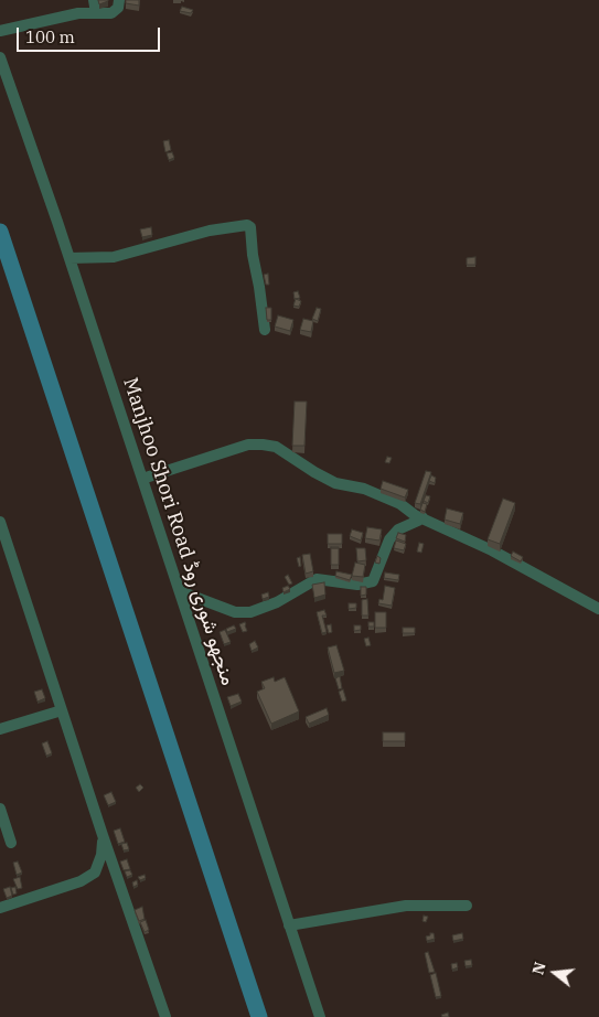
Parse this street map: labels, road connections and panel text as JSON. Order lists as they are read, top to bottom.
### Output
{
  "streets": {
    "street": ["Manjhoo Shori Road منجھو شوری روڈ"]
  },
  "scale_bar": "100 m",
  "north": "left"
}
